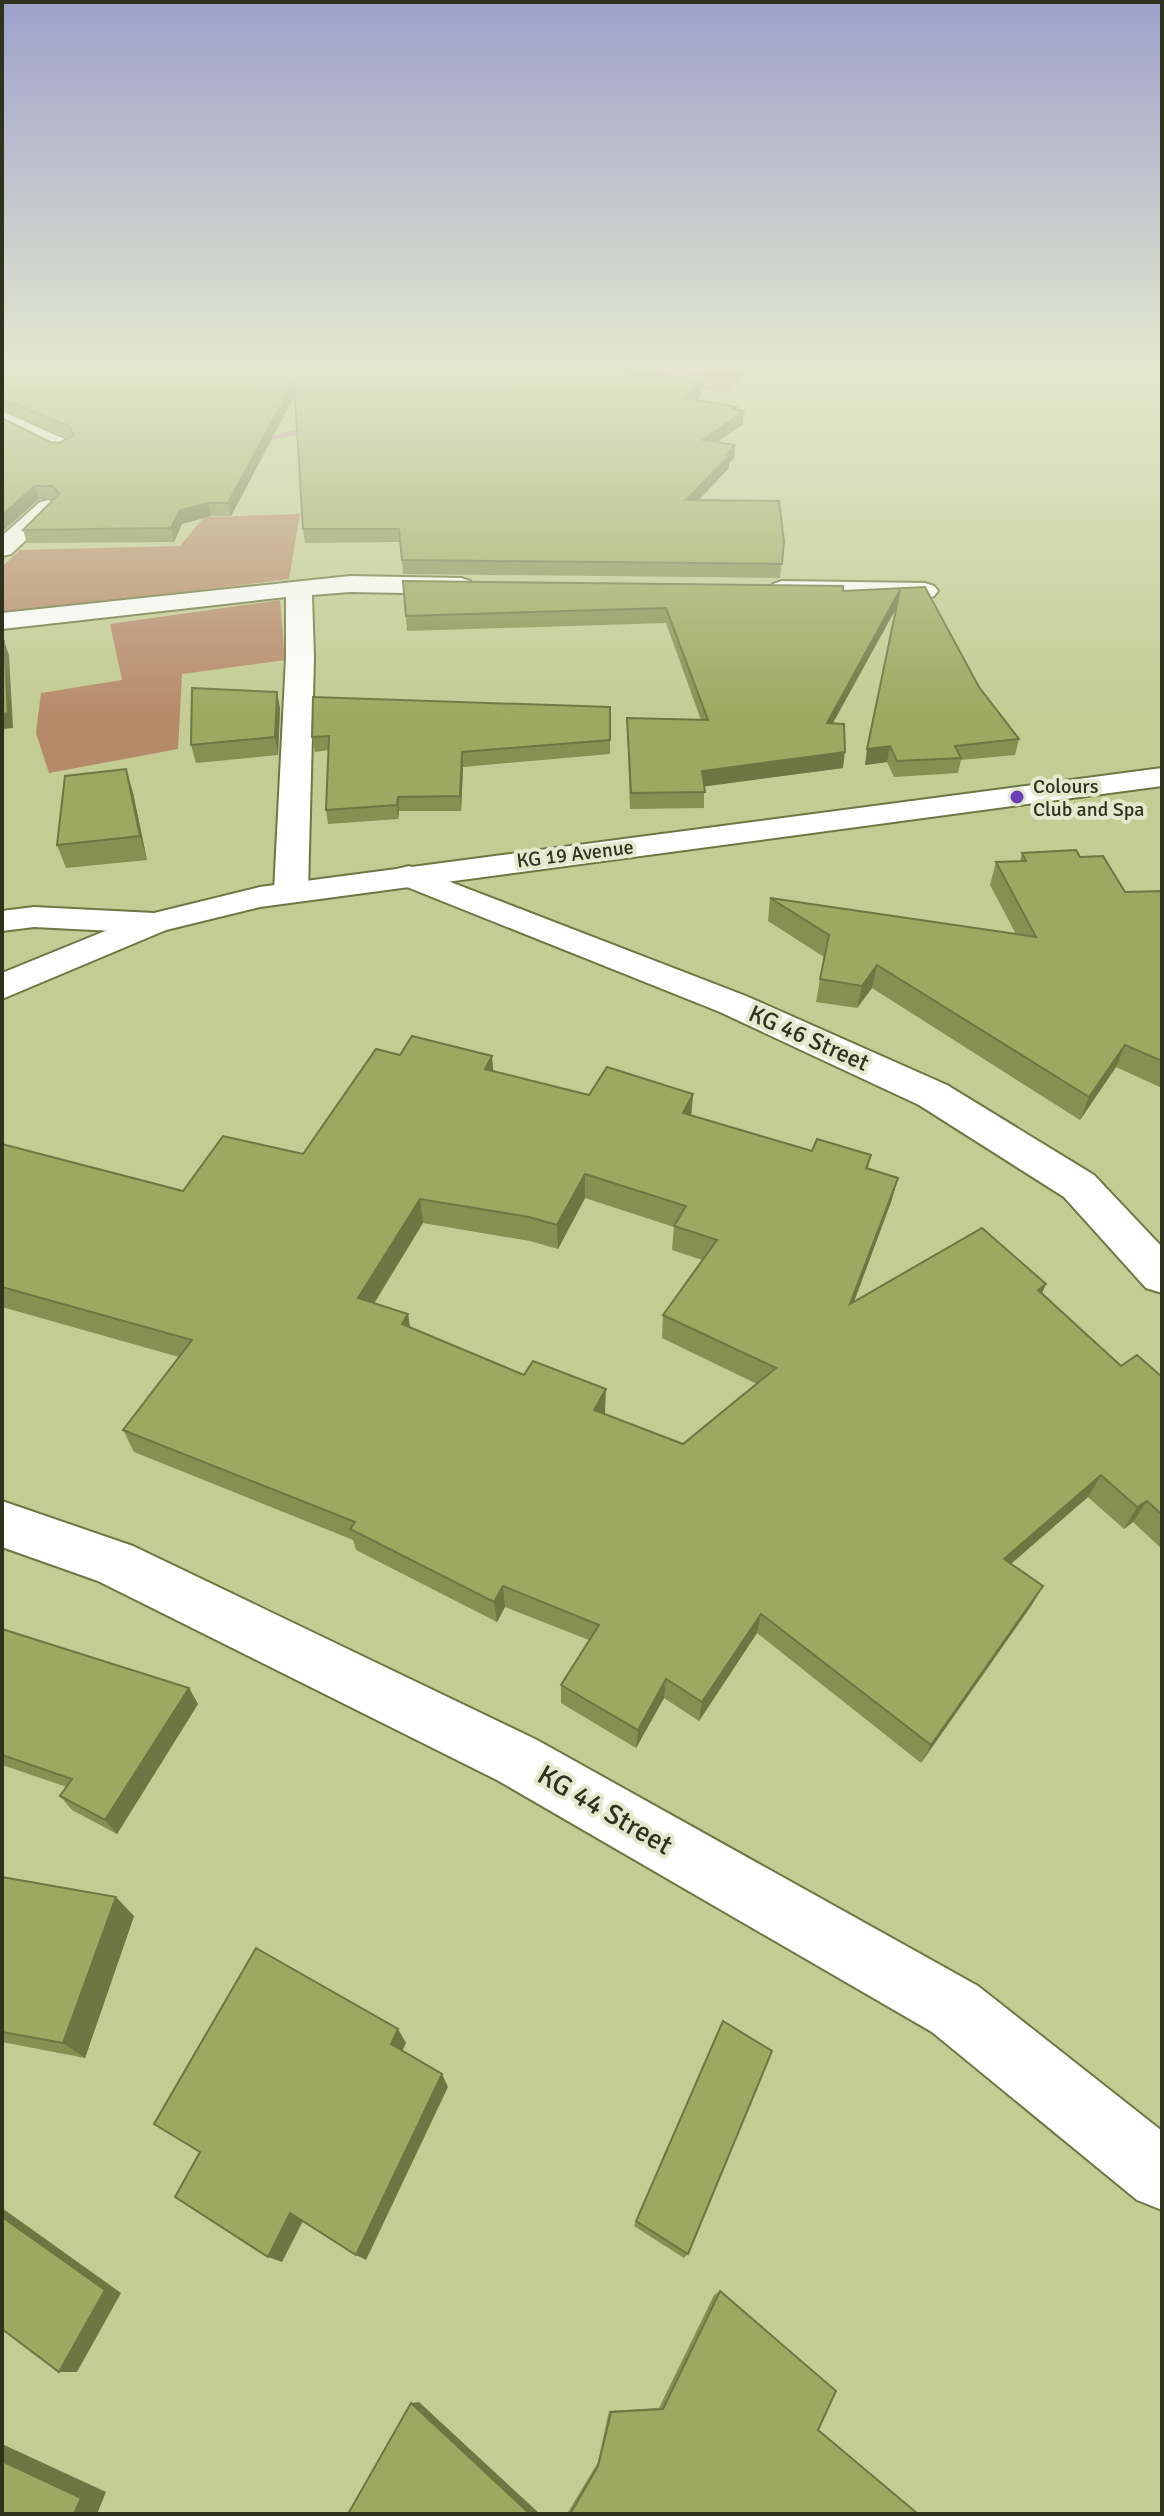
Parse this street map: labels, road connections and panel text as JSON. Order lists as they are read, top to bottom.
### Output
{
  "streets": {
    "street": ["KG 19 Avenue", "KG 46 Street", "KG 44 Street"]
  },
  "crossings": [
    ["KG 19 Avenue", "KG 46 Street"]
  ],
  "places": ["Colours Club and Spa"]
}
